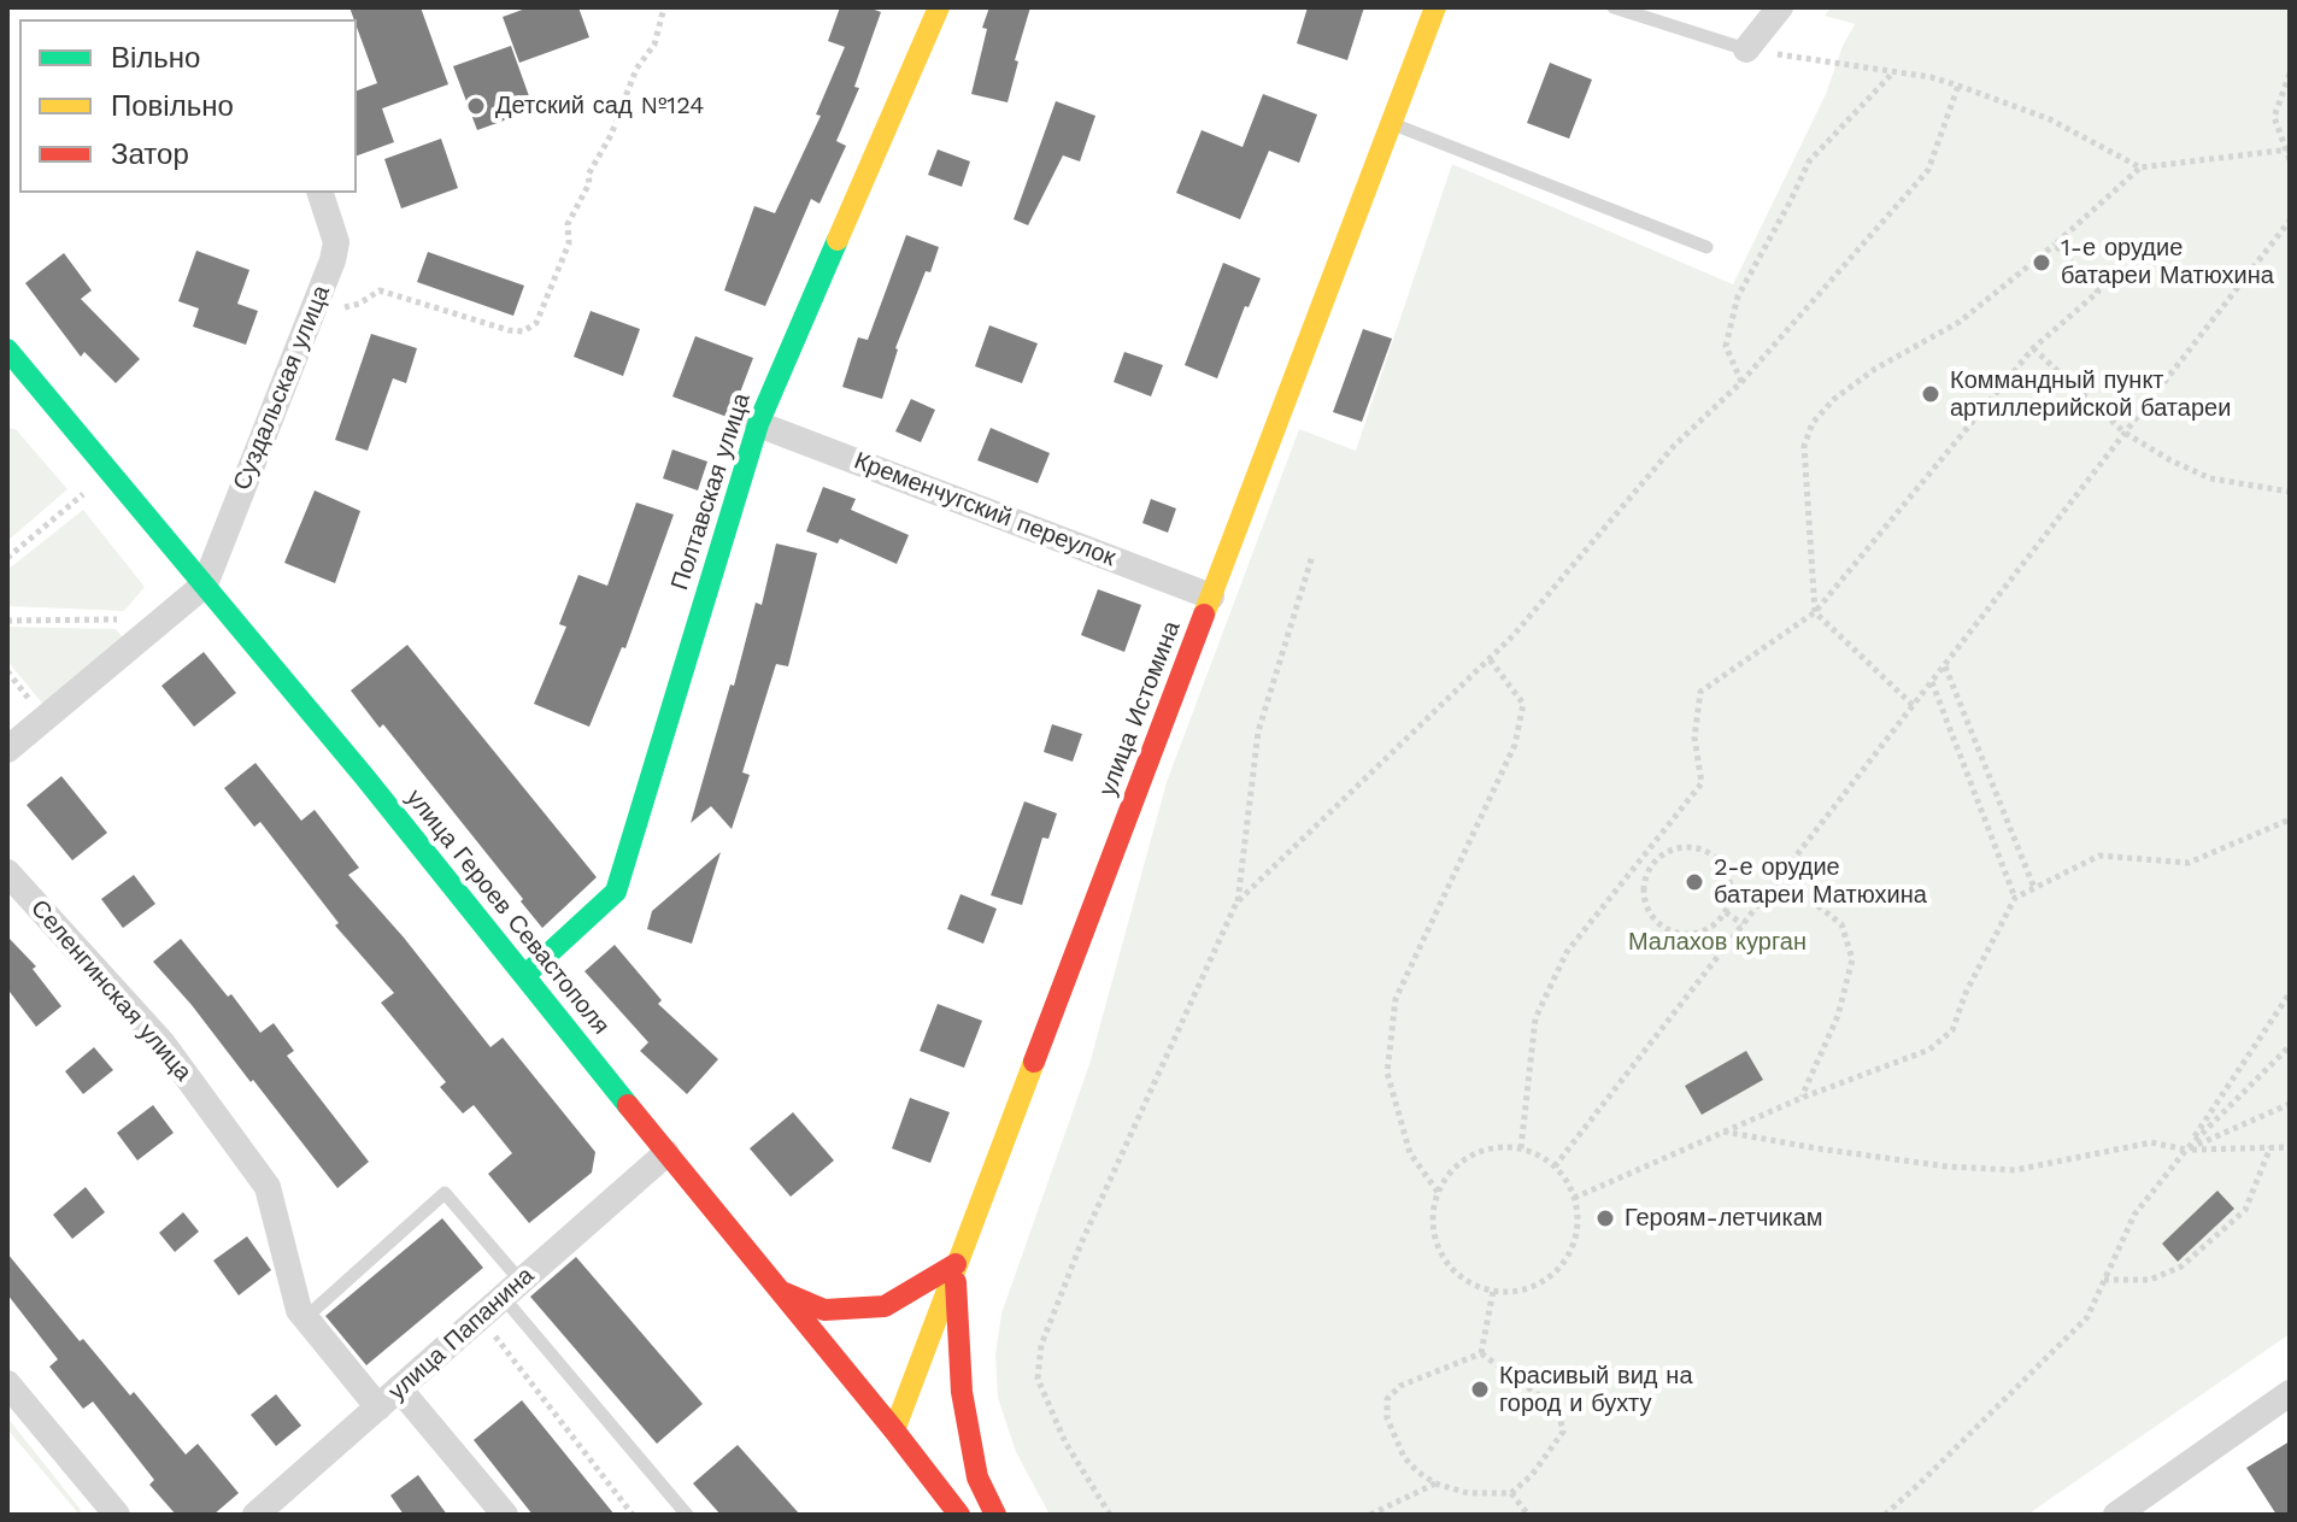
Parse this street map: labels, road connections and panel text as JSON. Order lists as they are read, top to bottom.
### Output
{
  "streets": {
    "main road": ["Полтавская улица", "улица Истомина", "улица Героев Севастополя"],
    "street": [
      "Суздальская улица",
      "Кременчугский переулок",
      "Селенгинская улица",
      "улица Папанина"
    ]
  },
  "crossings": [
    ["Суздальская улица", "улица Героев Севастополя"],
    ["Полтавская улица", "Кременчугский переулок"],
    ["Полтавская улица", "улица Героев Севастополя"],
    ["Кременчугский переулок", "улица Истомина"],
    ["улица Истомина", "улица Героев Севастополя"],
    ["улица Героев Севастополя", "улица Папанина"],
    ["Селенгинская улица", "улица Папанина"]
  ],
  "parks": ["Малахов курган"],
  "places": [
    "Детский сад №124",
    "1-е орудие батареи Матюхина",
    "Коммандный пункт артиллерийской батареи",
    "2-е орудие батареи Матюхина",
    "Героям-летчикам",
    "Красивый вид на город и бухту"
  ],
  "legend": ["Вільно", "Повільно", "Затор"]
}
